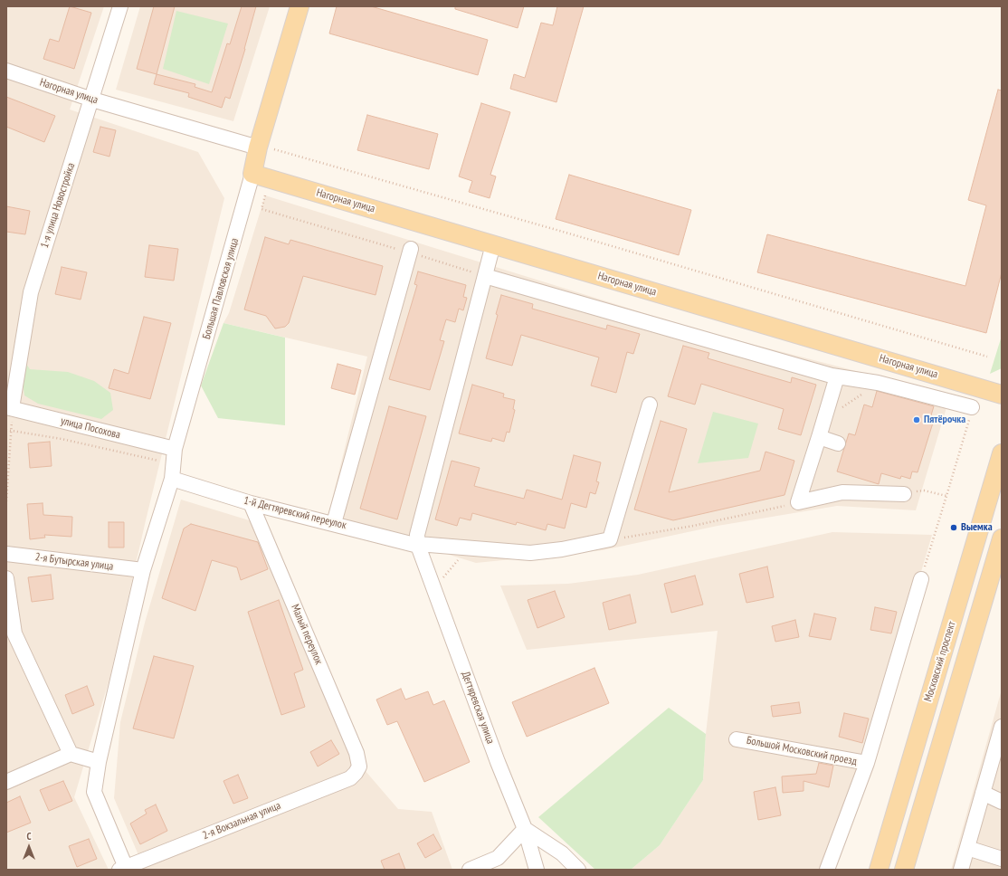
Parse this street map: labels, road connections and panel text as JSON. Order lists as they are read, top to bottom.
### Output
{
  "streets": {
    "main road": ["Нагорная улица", "Большая Павловская улица", "Московский проспект"],
    "street": [
      "1-я улица Новостройка",
      "улица Посохова",
      "1-й Дегтяревский переулок",
      "2-я Бутырская улица",
      "Малый переулок",
      "Дегтяревская улица",
      "Большой Московский проезд",
      "2-я Вокзальная улица"
    ]
  },
  "crossings": [
    ["Нагорная улица", "1-я улица Новостройка"],
    ["Нагорная улица", "Большая Павловская улица"],
    ["1-я улица Новостройка", "улица Посохова"],
    ["Большая Павловская улица", "улица Посохова"],
    ["Большая Павловская улица", "1-й Дегтяревский переулок"],
    ["Большая Павловская улица", "2-я Бутырская улица"],
    ["Большая Павловская улица", "2-я Вокзальная улица"],
    ["1-й Дегтяревский переулок", "Малый переулок"],
    ["1-й Дегтяревский переулок", "Дегтяревская улица"],
    ["Малый переулок", "2-я Вокзальная улица"]
  ],
  "places": ["Пятёрочка", "Выемка"],
  "north": "top"
}
